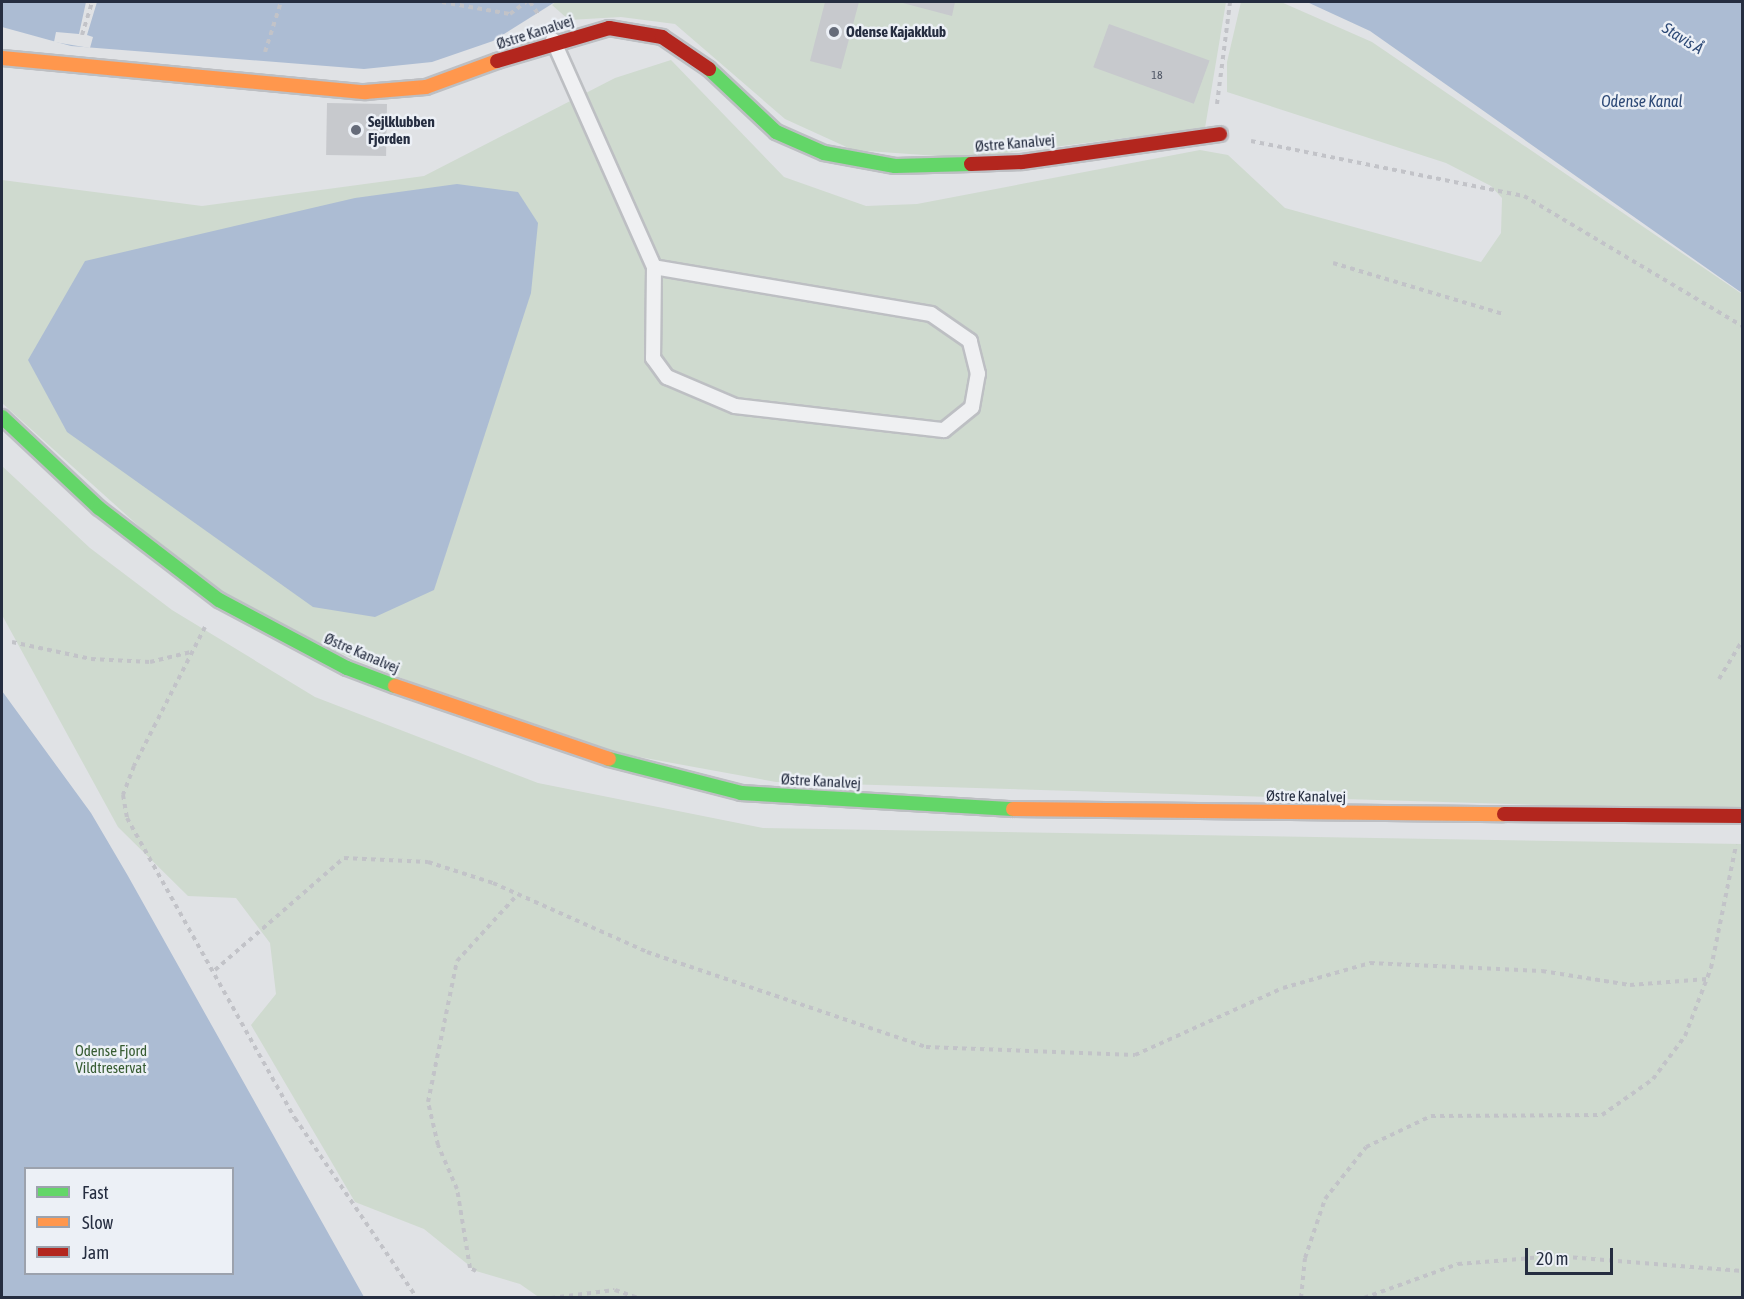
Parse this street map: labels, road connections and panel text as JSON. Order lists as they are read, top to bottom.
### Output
{
  "streets": {
    "street": ["Østre Kanalvej"]
  },
  "water": ["Stavis Å", "Odense Kanal"],
  "parks": ["Odense Fjord Vildtreservat"],
  "places": ["Odense Kajakklub", "Sejlklubben Fjorden"],
  "house_numbers": ["18"],
  "legend": ["Fast", "Slow", "Jam"],
  "scale_bar": "20 m"
}
